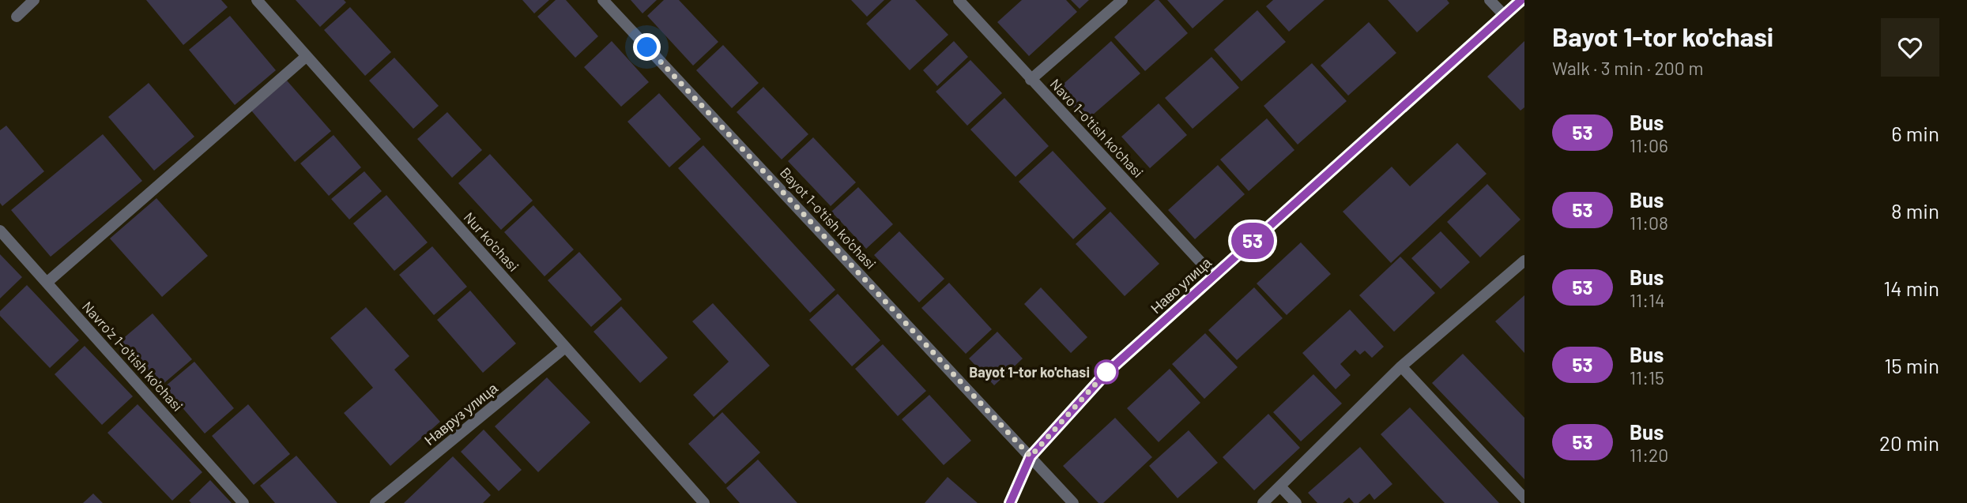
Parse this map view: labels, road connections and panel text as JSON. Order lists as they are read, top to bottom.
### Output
{
  "streets": {
    "street": [
      "Navo 1-o'tish ko'chasi",
      "Bayot 1-o'tish ko'chasi",
      "Nur ko'chasi",
      "Наво улица",
      "Navro'z 1-o'tish ko'chasi",
      "Навруз улица"
    ]
  },
  "crossings": [
    ["Navo 1-o'tish ko'chasi", "Наво улица"],
    ["Bayot 1-o'tish ko'chasi", "Наво улица"],
    ["Nur ko'chasi", "Навруз улица"]
  ],
  "places": ["Bayot 1-tor ko'chasi"],
  "lines": ["bus line 53"],
  "page": {
    "on_map": "53",
    "heading": ["Bayot 1-tor ko'chasi", "Walk · 3 min · 200 m"],
    "list": [
      {
        "mark": "53",
        "name": "Bus",
        "note": "11:06",
        "value": "6 min"
      },
      {
        "mark": "53",
        "name": "Bus",
        "note": "11:08",
        "value": "8 min"
      },
      {
        "mark": "53",
        "name": "Bus",
        "note": "11:14",
        "value": "14 min"
      },
      {
        "mark": "53",
        "name": "Bus",
        "note": "11:15",
        "value": "15 min"
      },
      {
        "mark": "53",
        "name": "Bus",
        "note": "11:20",
        "value": "20 min"
      }
    ]
  }
}
